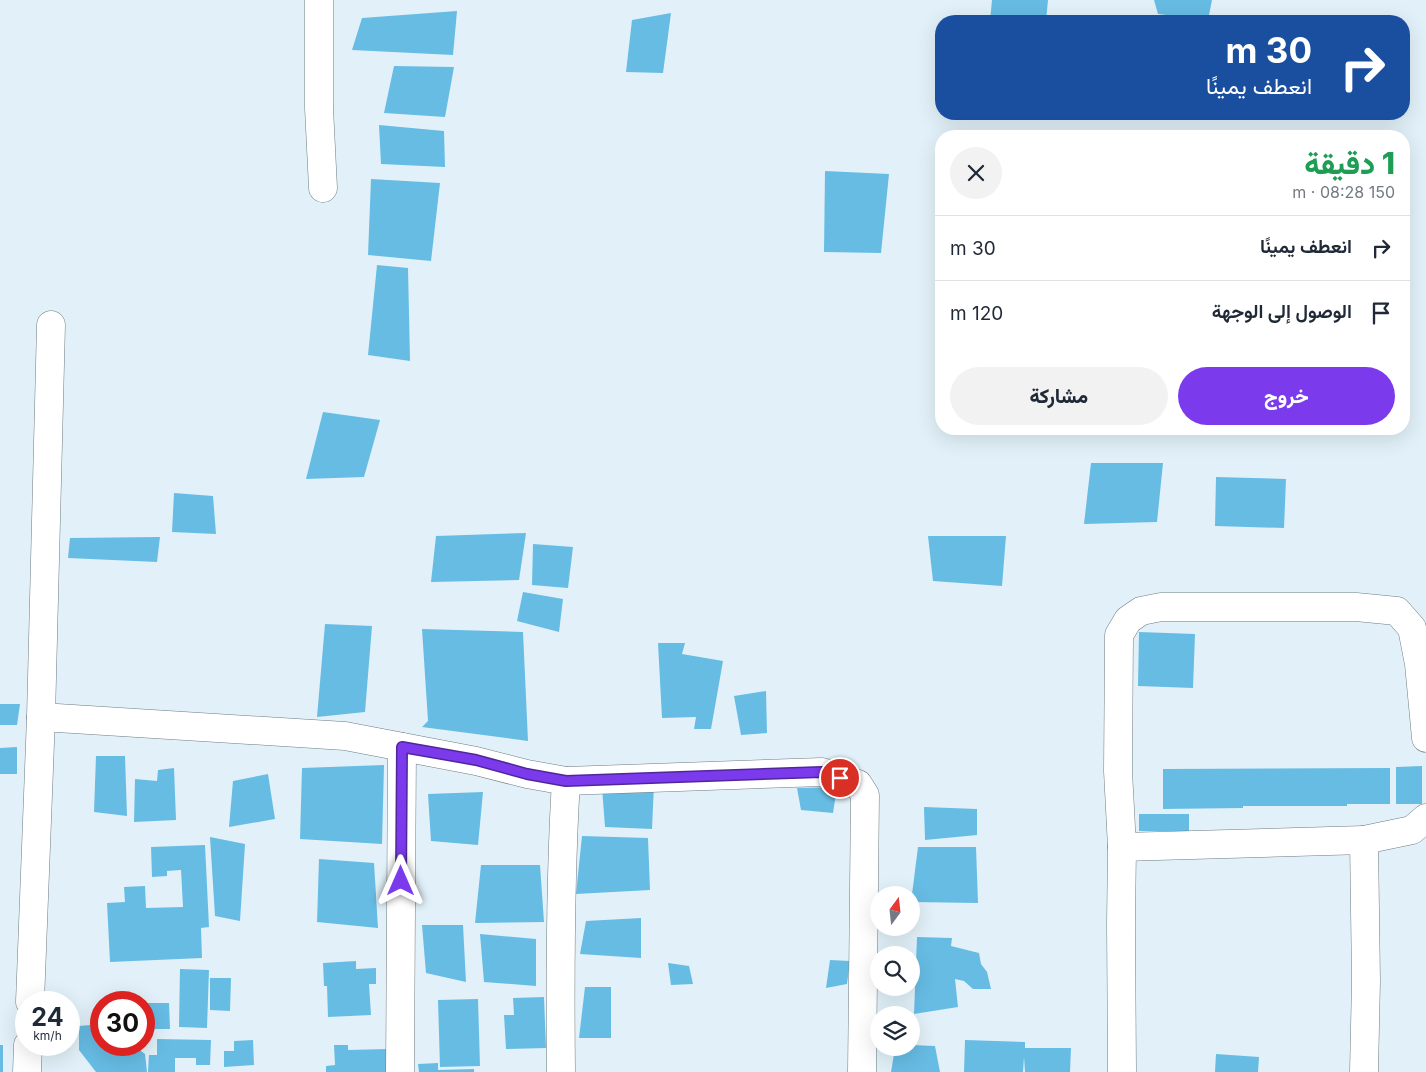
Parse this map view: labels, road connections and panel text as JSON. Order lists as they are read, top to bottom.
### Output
{
  "north": "top",
  "page": {
    "turn": ["30 m", "انعطف يمينًا"],
    "heading": ["1 دقيقة", "150 m · 08:28"],
    "list": [
      {
        "name": "انعطف يمينًا",
        "value": "30 m"
      },
      {
        "name": "الوصول إلى الوجهة",
        "value": "120 m"
      }
    ],
    "buttons": ["خروج", "مشاركة"],
    "speed": "24 km/h",
    "limit": "30"
  }
}
